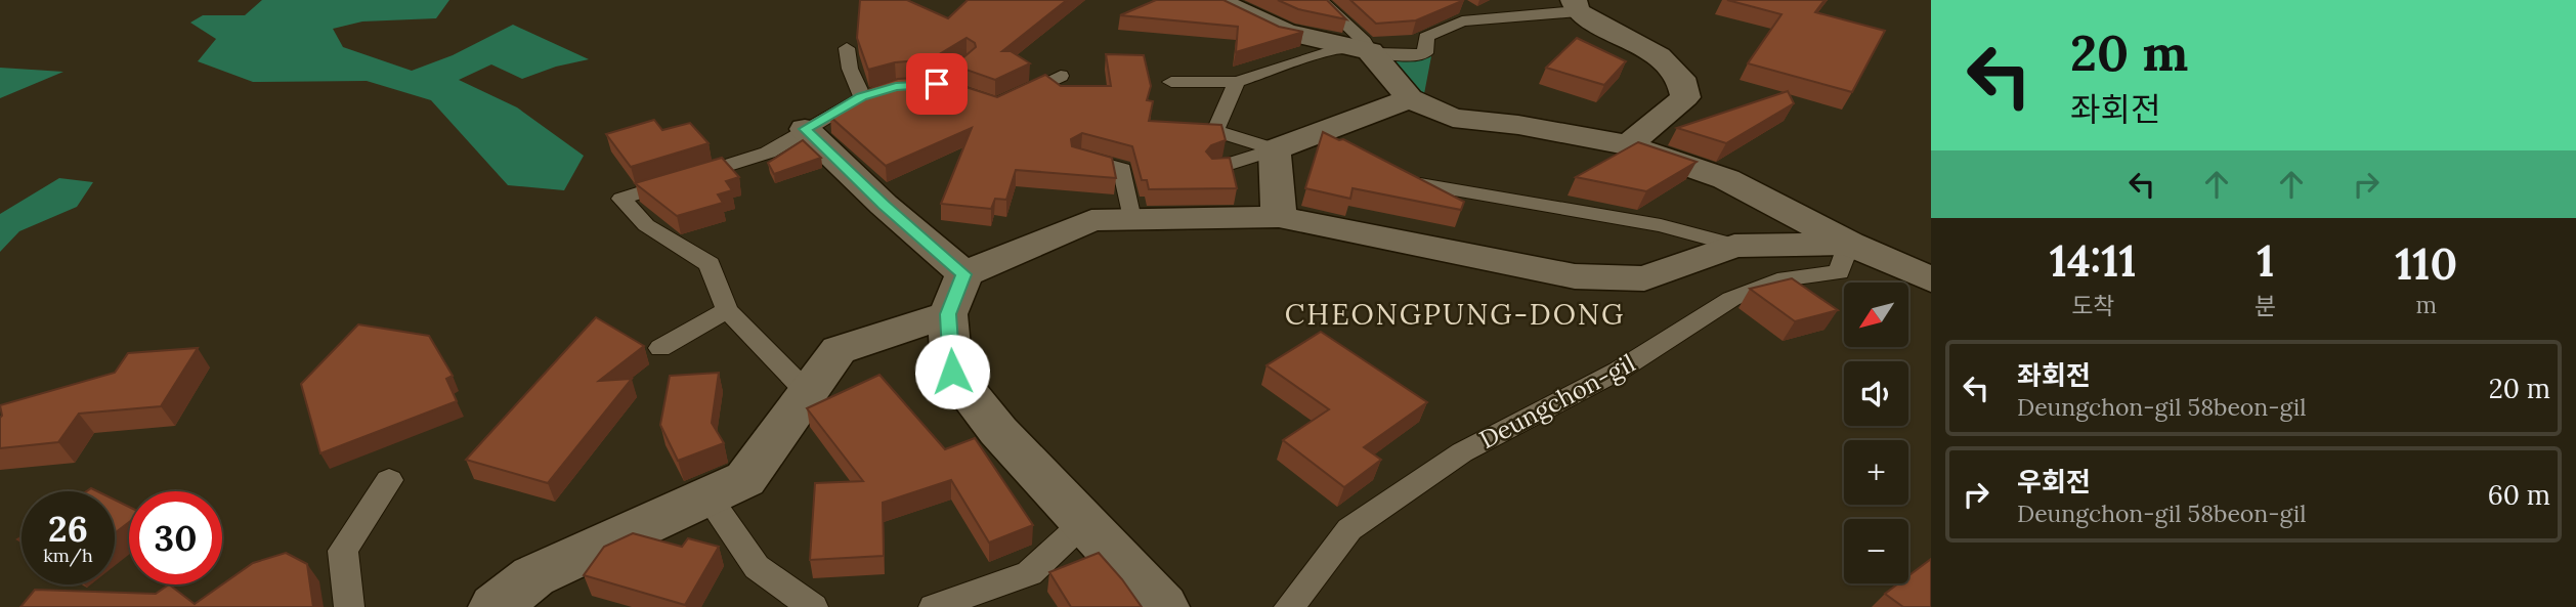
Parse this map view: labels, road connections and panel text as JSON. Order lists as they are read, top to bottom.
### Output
{
  "streets": {
    "lane": ["Deungchon-gil"]
  },
  "districts": ["CHEONGPUNG-DONG"],
  "north": "bottom left",
  "page": {
    "turn": ["20 m", "좌회전"],
    "eta": [
      "14:11",
      "도착",
      "1",
      "분",
      "110",
      "m"
    ],
    "map_buttons": ["+", "−"],
    "list": [
      {
        "name": "좌회전",
        "note": "Deungchon-gil 58beon-gil",
        "value": "20 m"
      },
      {
        "name": "우회전",
        "note": "Deungchon-gil 58beon-gil",
        "value": "60 m"
      }
    ],
    "speed": "26 km/h",
    "limit": "30"
  }
}
